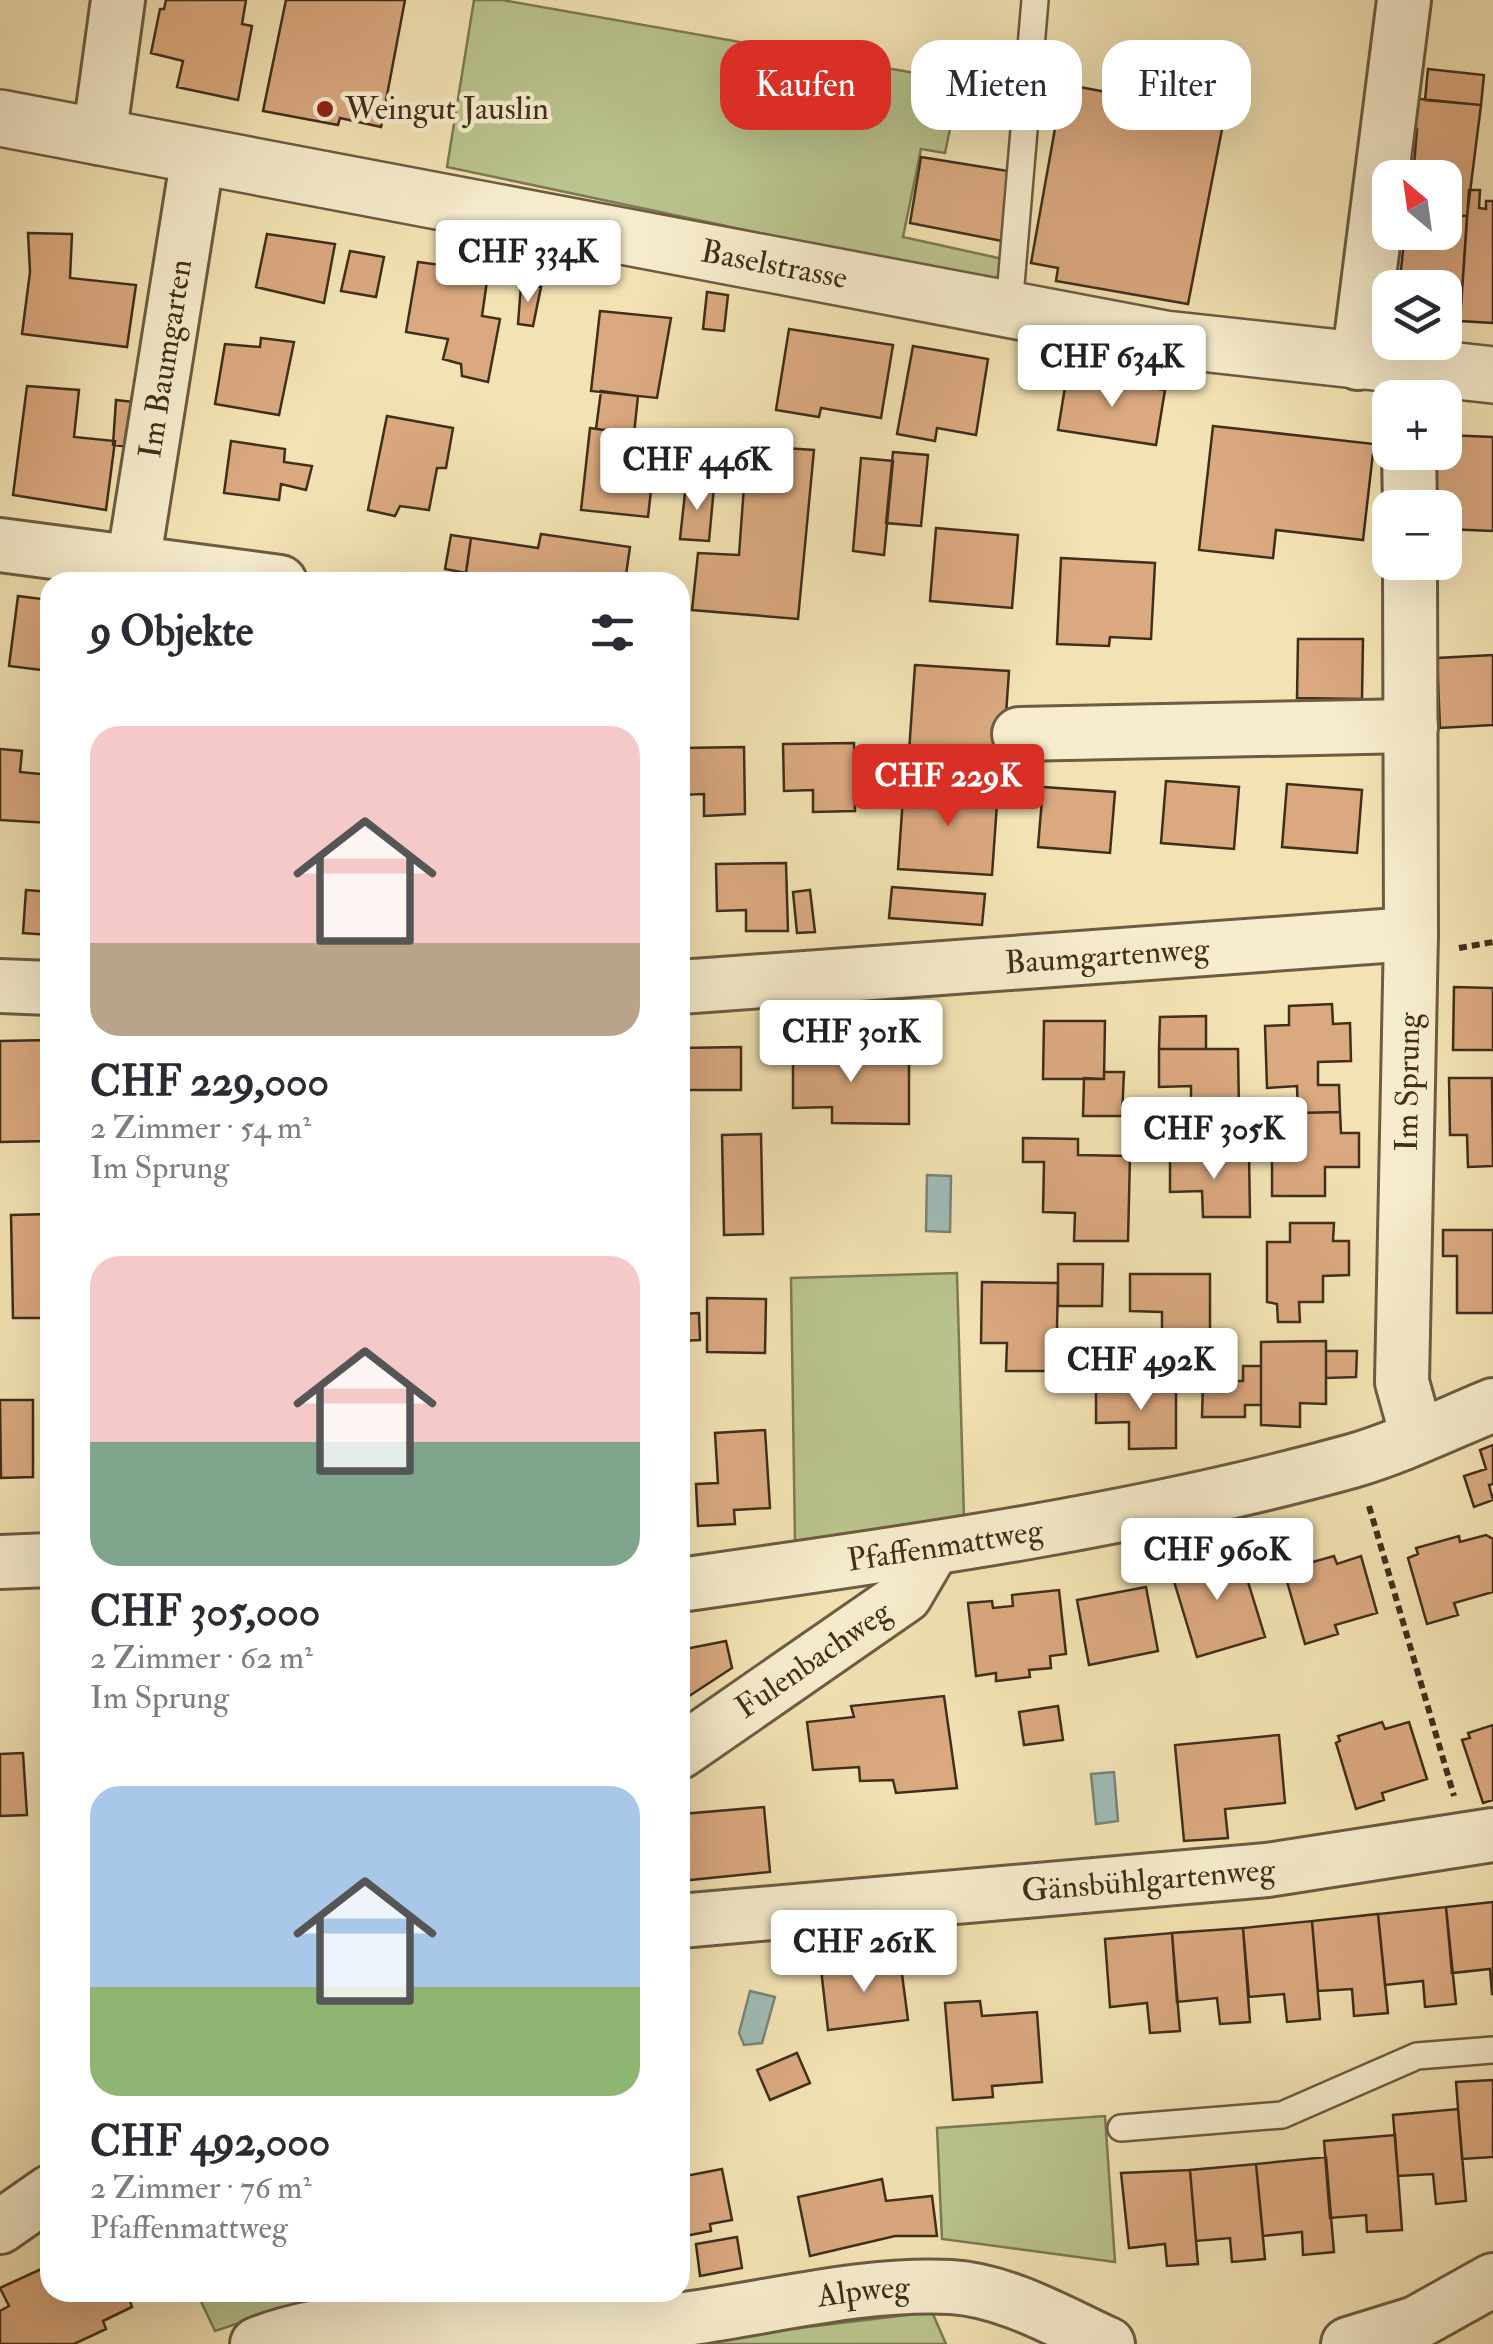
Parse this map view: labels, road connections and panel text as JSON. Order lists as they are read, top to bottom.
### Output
{
  "streets": {
    "street": [
      "Baselstrasse",
      "Im Baumgarten",
      "Baumgartenweg",
      "Im Sprung",
      "Pfaffenmattweg",
      "Fulenbachweg",
      "Gänsbühlgartenweg",
      "Alpweg"
    ]
  },
  "crossings": [
    ["Baselstrasse", "Im Baumgarten"],
    ["Baumgartenweg", "Im Sprung"],
    ["Im Sprung", "Pfaffenmattweg"],
    ["Pfaffenmattweg", "Fulenbachweg"]
  ],
  "places": ["Weingut Jauslin"],
  "north": "top left",
  "page": {
    "chip": ["Kaufen", "Mieten", "Filter"],
    "map_buttons": ["+", "−"],
    "price": [
      "CHF 334K",
      "CHF 634K",
      "CHF 446K",
      "CHF 229K",
      "CHF 301K",
      "CHF 305K",
      "CHF 492K",
      "CHF 960K",
      "CHF 261K"
    ],
    "heading": "9 Objekte",
    "list": [
      {
        "name": "CHF 229,000",
        "note": "2 Zimmer · 54 m² · Im Sprung"
      },
      {
        "name": "CHF 305,000",
        "note": "2 Zimmer · 62 m² · Im Sprung"
      },
      {
        "name": "CHF 492,000",
        "note": "2 Zimmer · 76 m² · Pfaffenmattweg"
      }
    ]
  }
}
